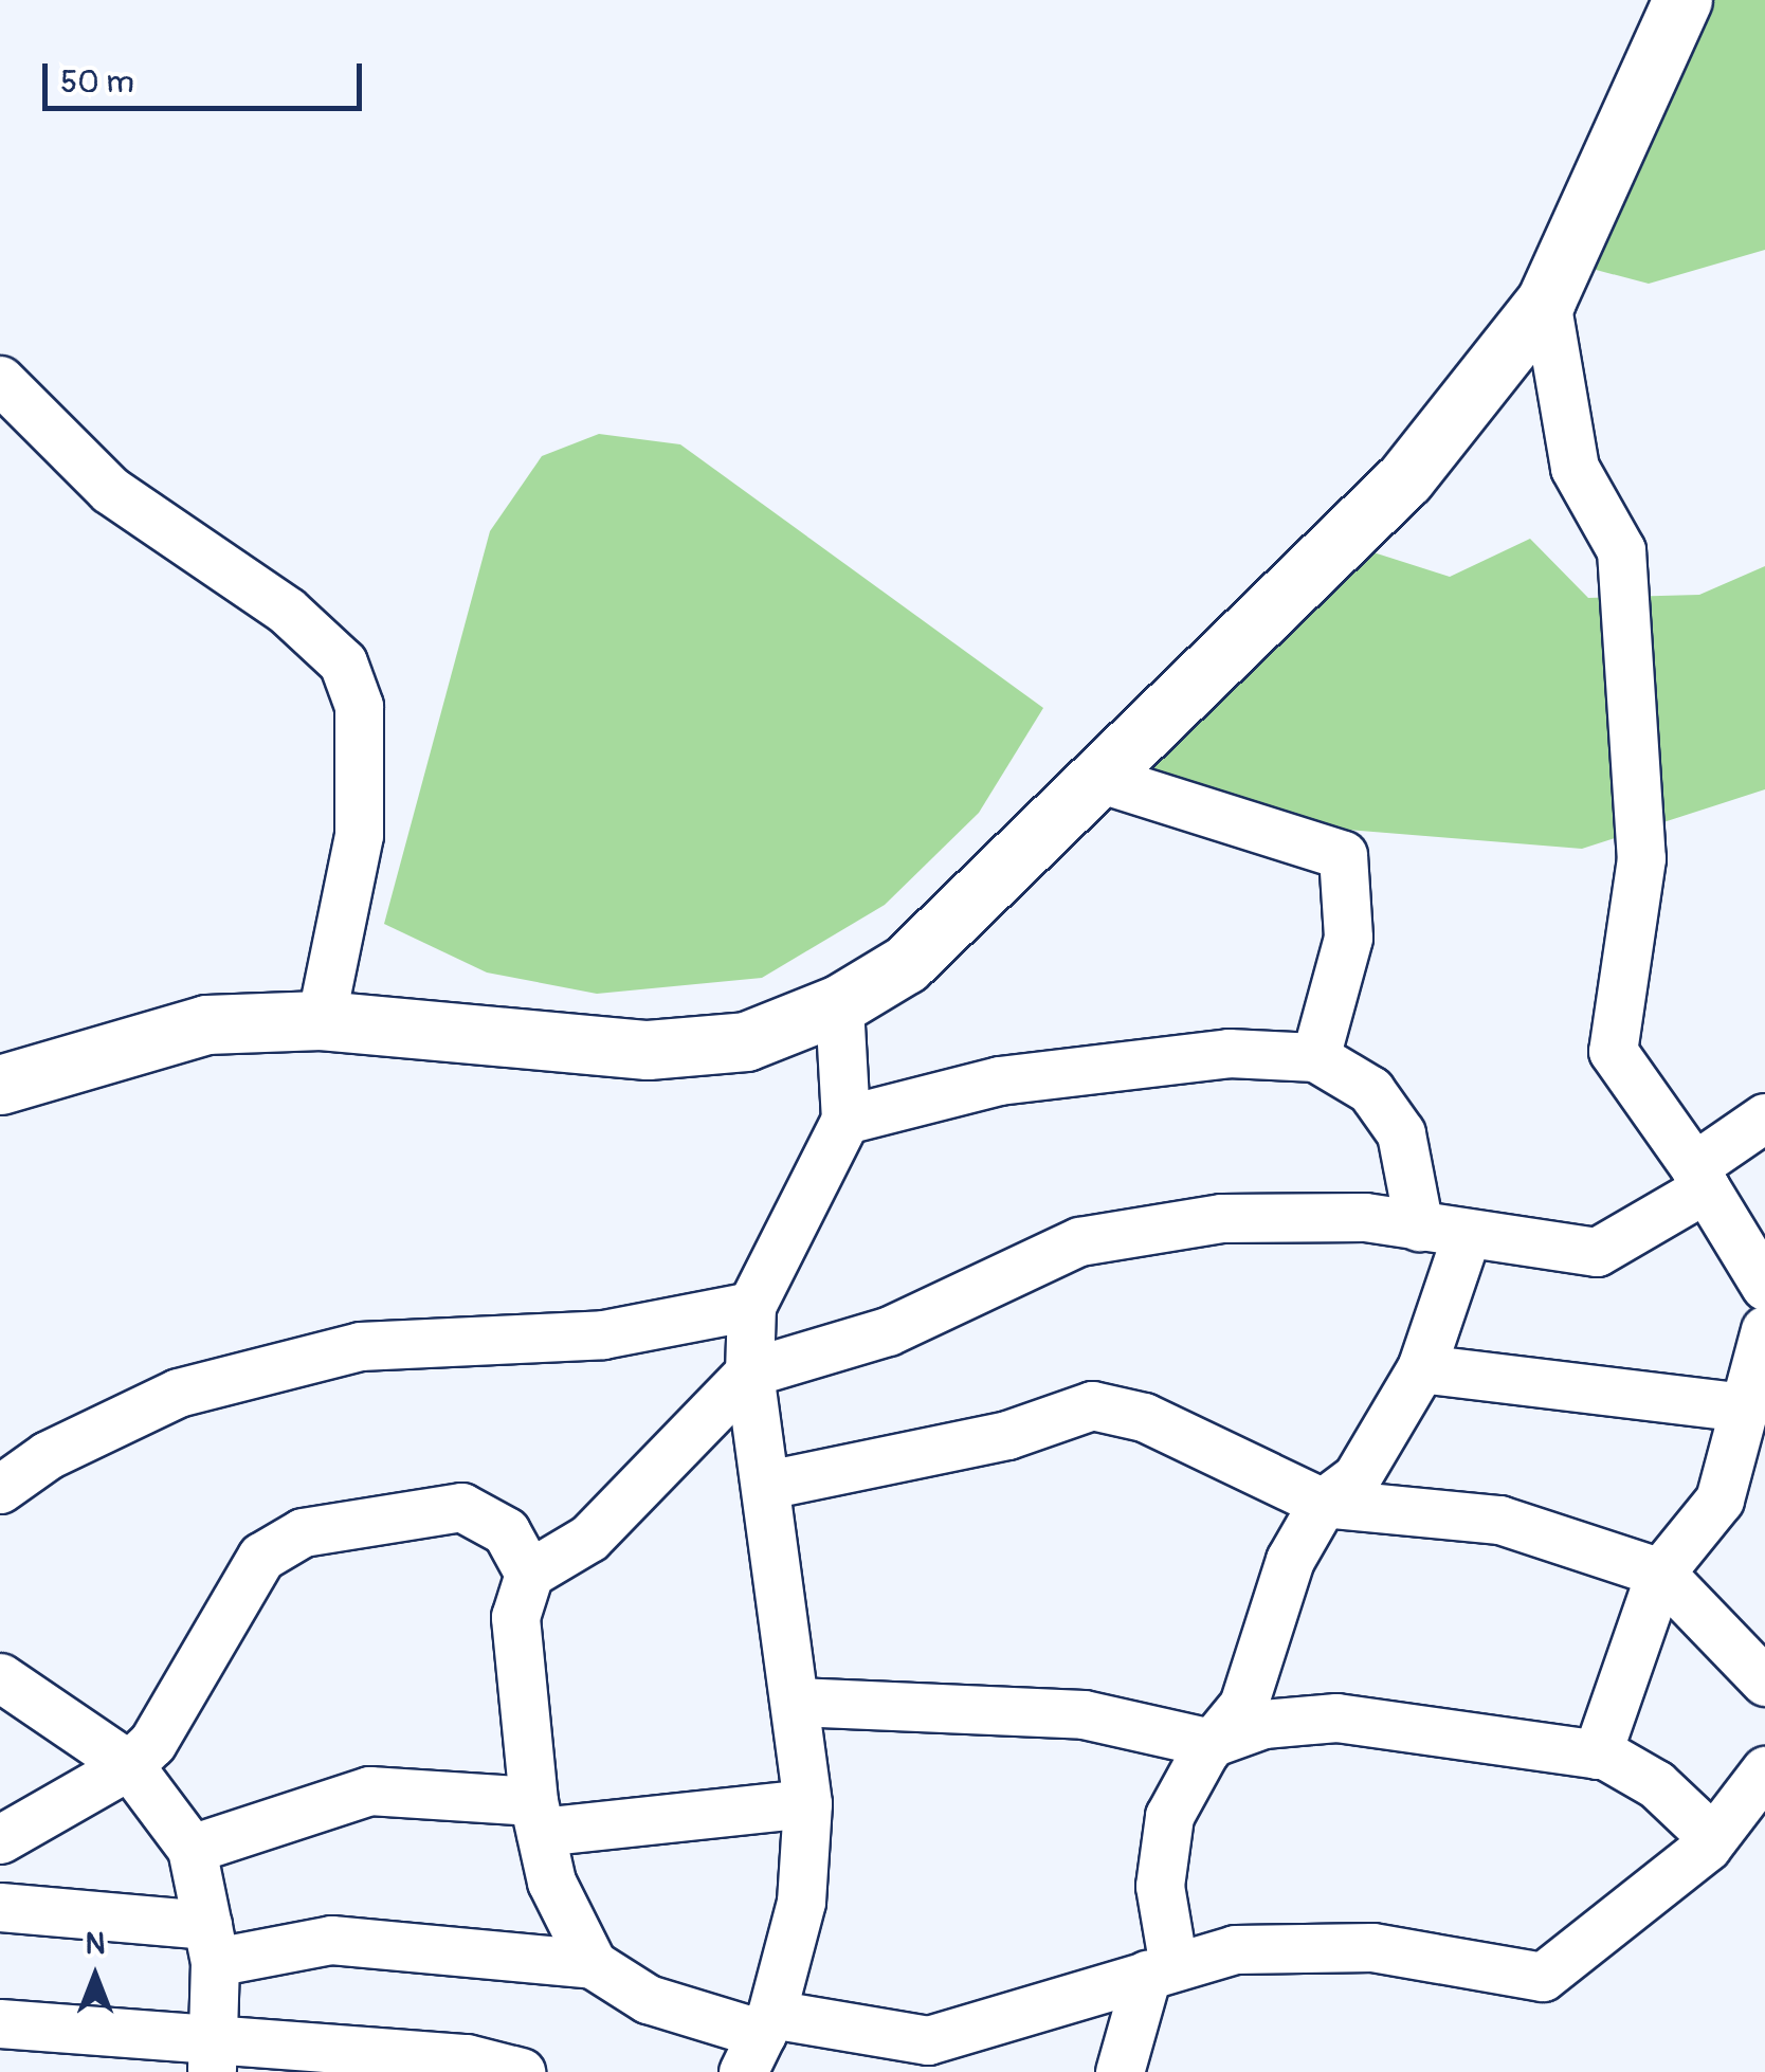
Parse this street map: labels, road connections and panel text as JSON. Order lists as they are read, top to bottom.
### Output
{
  "scale_bar": "50 m",
  "north": "top"
}
